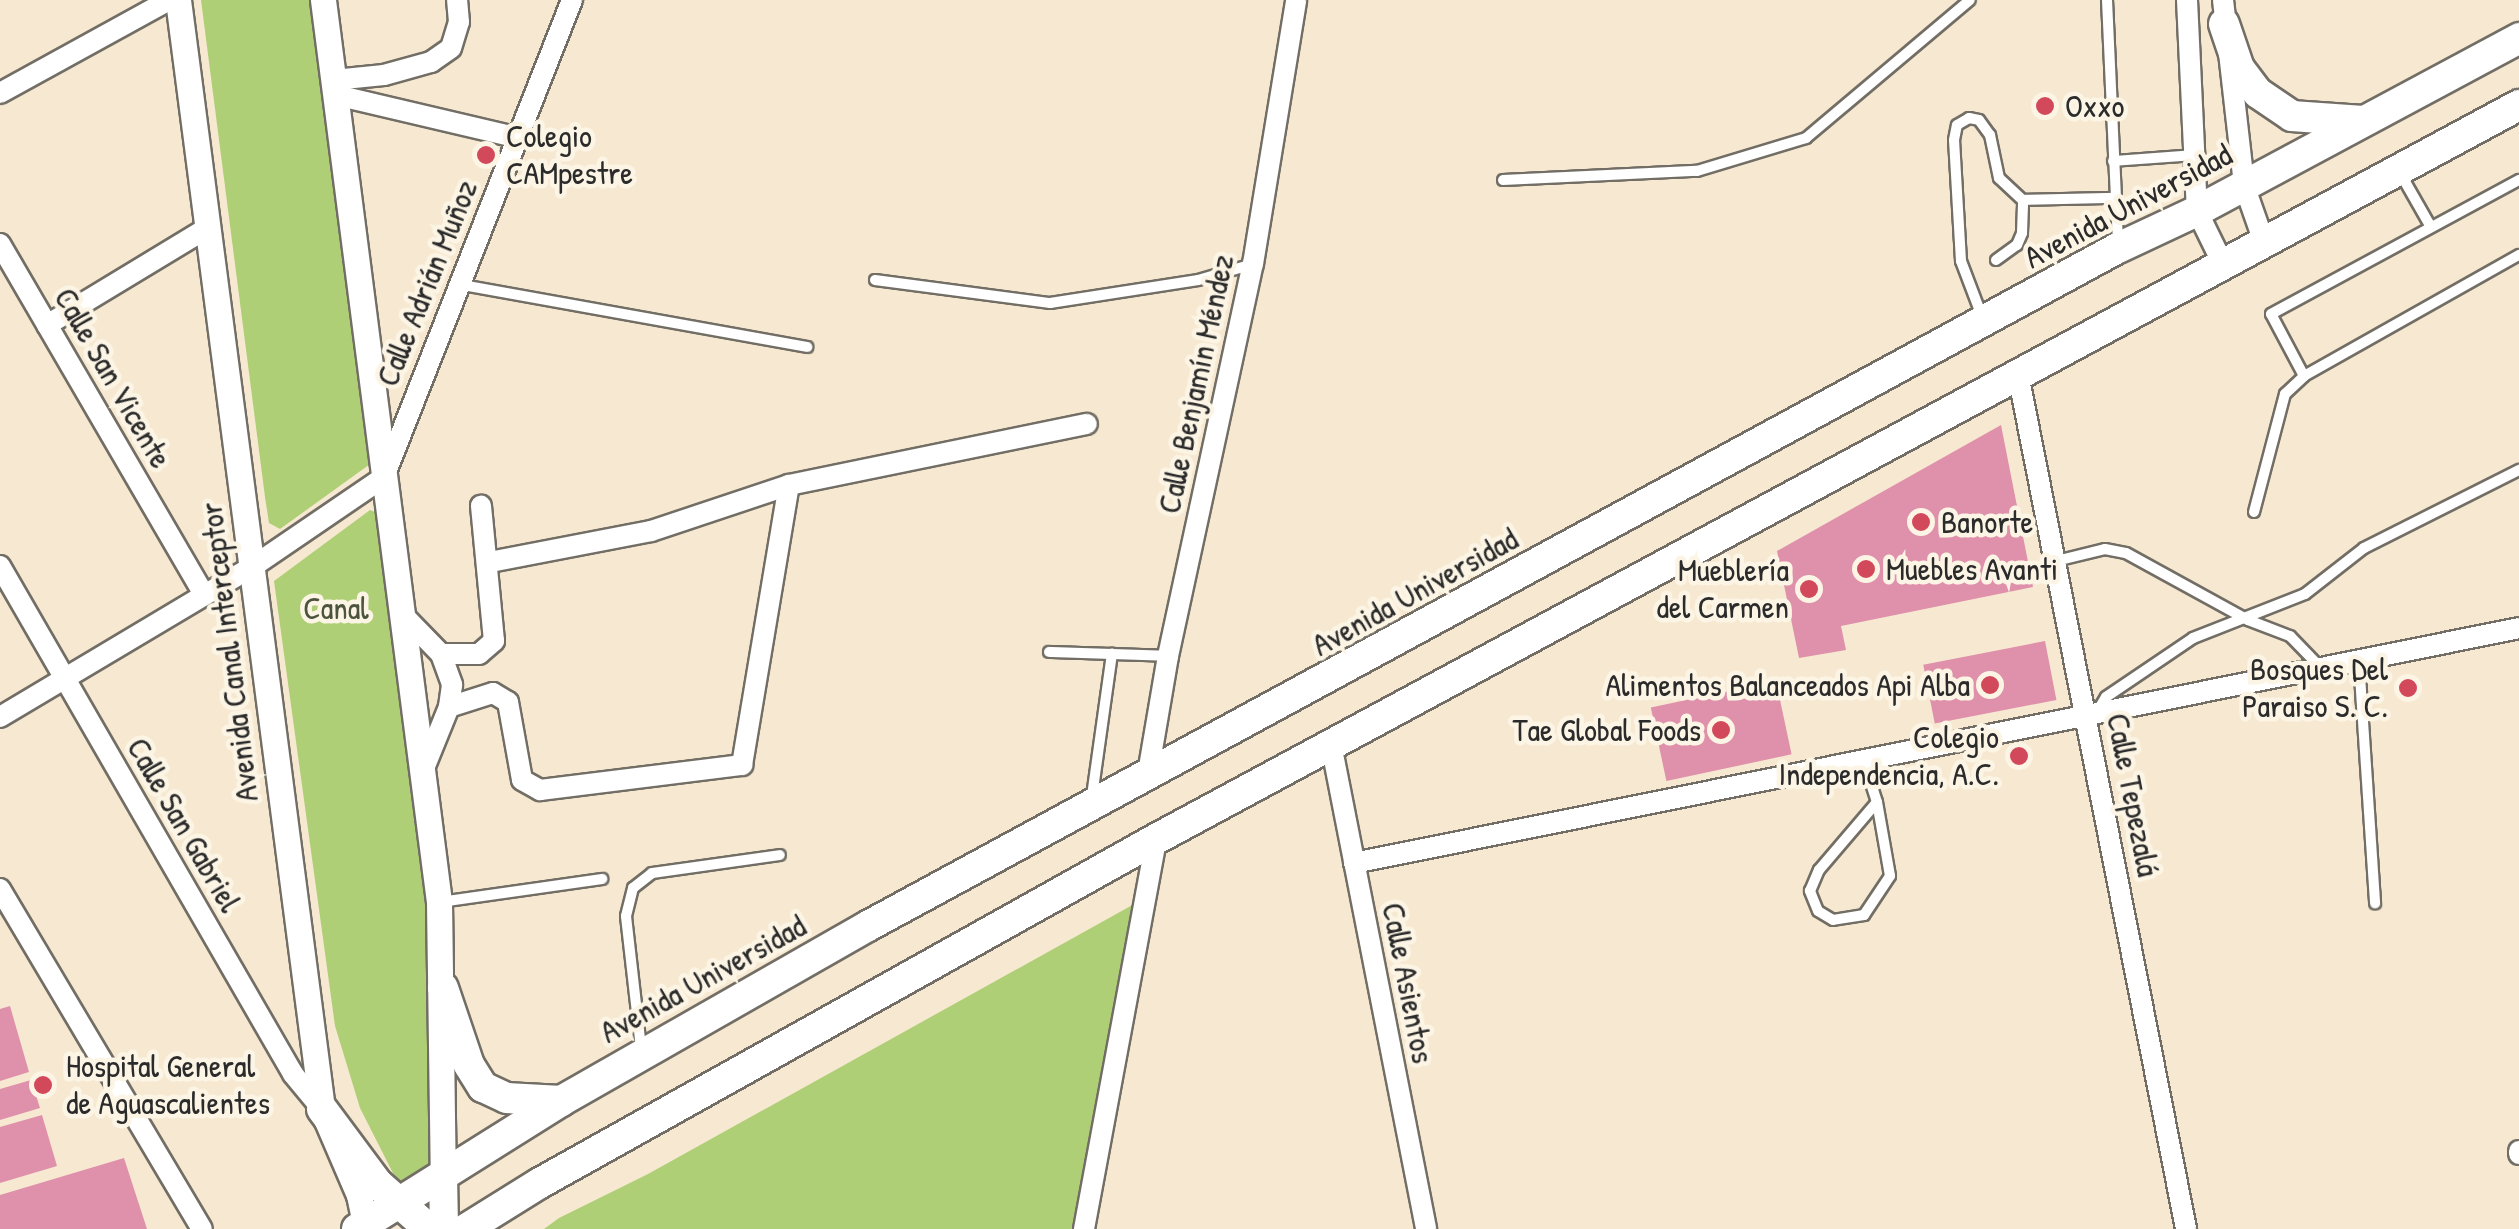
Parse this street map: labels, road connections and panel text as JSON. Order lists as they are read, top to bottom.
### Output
{
  "streets": {
    "main road": ["Avenida Universidad"],
    "street": [
      "Calle Adrián Muñoz",
      "Calle San Vicente",
      "Calle Benjamín Méndez",
      "Avenida Canal Interceptor",
      "Calle Tepezalá",
      "Calle San Gabriel",
      "Calle Asientos"
    ]
  },
  "crossings": [
    ["Avenida Universidad", "Calle Benjamín Méndez"],
    ["Avenida Universidad", "Avenida Canal Interceptor"],
    ["Avenida Canal Interceptor", "Calle San Gabriel"]
  ],
  "parks": ["Canal"],
  "places": [
    "Oxxo",
    "Colegio CAMpestre",
    "Banorte",
    "Muebles Avanti",
    "Mueblería del Carmen",
    "Alimentos Balanceados Api Alba",
    "Bosques Del Paraiso S. C.",
    "Tae Global Foods",
    "Colegio Independencia, A.C.",
    "Hospital General de Aguascalientes"
  ]
}
